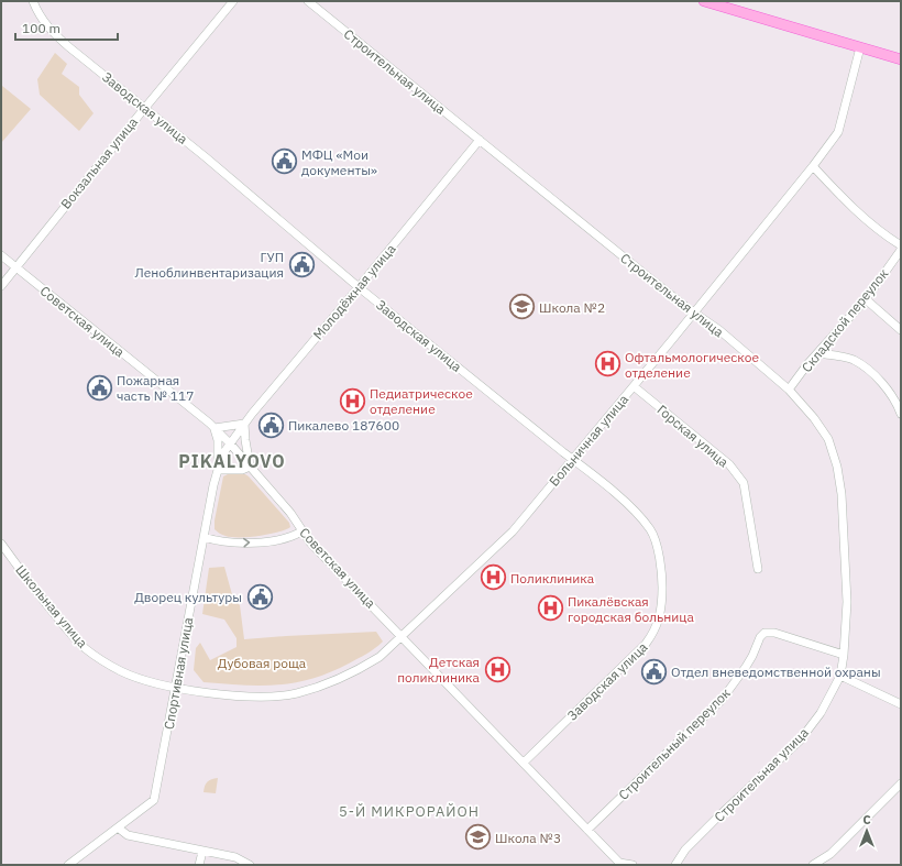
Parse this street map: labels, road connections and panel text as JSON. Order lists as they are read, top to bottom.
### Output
{
  "streets": {
    "street": [
      "Строительная улица",
      "Заводская улица",
      "Вокзальная улица",
      "Молодёжная улица",
      "Складской переулок",
      "Советская улица",
      "Горская улица",
      "Больничная улица",
      "Школьная улица",
      "Спортивная улица",
      "Строительный переулок"
    ]
  },
  "crossings": [
    ["Строительная улица", "Молодёжная улица"],
    ["Строительная улица", "Складской переулок"],
    ["Строительная улица", "Больничная улица"],
    ["Строительная улица", "Строительный переулок"],
    ["Заводская улица", "Вокзальная улица"],
    ["Заводская улица", "Молодёжная улица"],
    ["Заводская улица", "Советская улица"],
    ["Заводская улица", "Больничная улица"],
    ["Вокзальная улица", "Советская улица"],
    ["Молодёжная улица", "Советская улица"],
    ["Молодёжная улица", "Спортивная улица"],
    ["Советская улица", "Больничная улица"],
    ["Советская улица", "Школьная улица"],
    ["Советская улица", "Спортивная улица"],
    ["Советская улица", "Строительный переулок"],
    ["Горская улица", "Больничная улица"],
    ["Больничная улица", "Школьная улица"],
    ["Школьная улица", "Спортивная улица"]
  ],
  "districts": ["PIKALYOVO", "5-Й МИКРОРАЙОН"],
  "parks": ["Дубовая роща"],
  "places": {
    "public building": [
      "МФЦ «Мои документы»",
      "ГУП Леноблинвентаризация",
      "Пожарная часть № 117",
      "Пикалево 187600",
      "Дворец культуры",
      "Отдел вневедомственной охраны"
    ],
    "school or university": ["Школа №2", "Школа №3"],
    "hospital": [
      "Офтальмологическое отделение",
      "Педиатрическое отделение",
      "Поликлиника",
      "Пикалёвская городская больница",
      "Детская поликлиника"
    ]
  },
  "scale_bar": "100 m",
  "north": "top"
}
